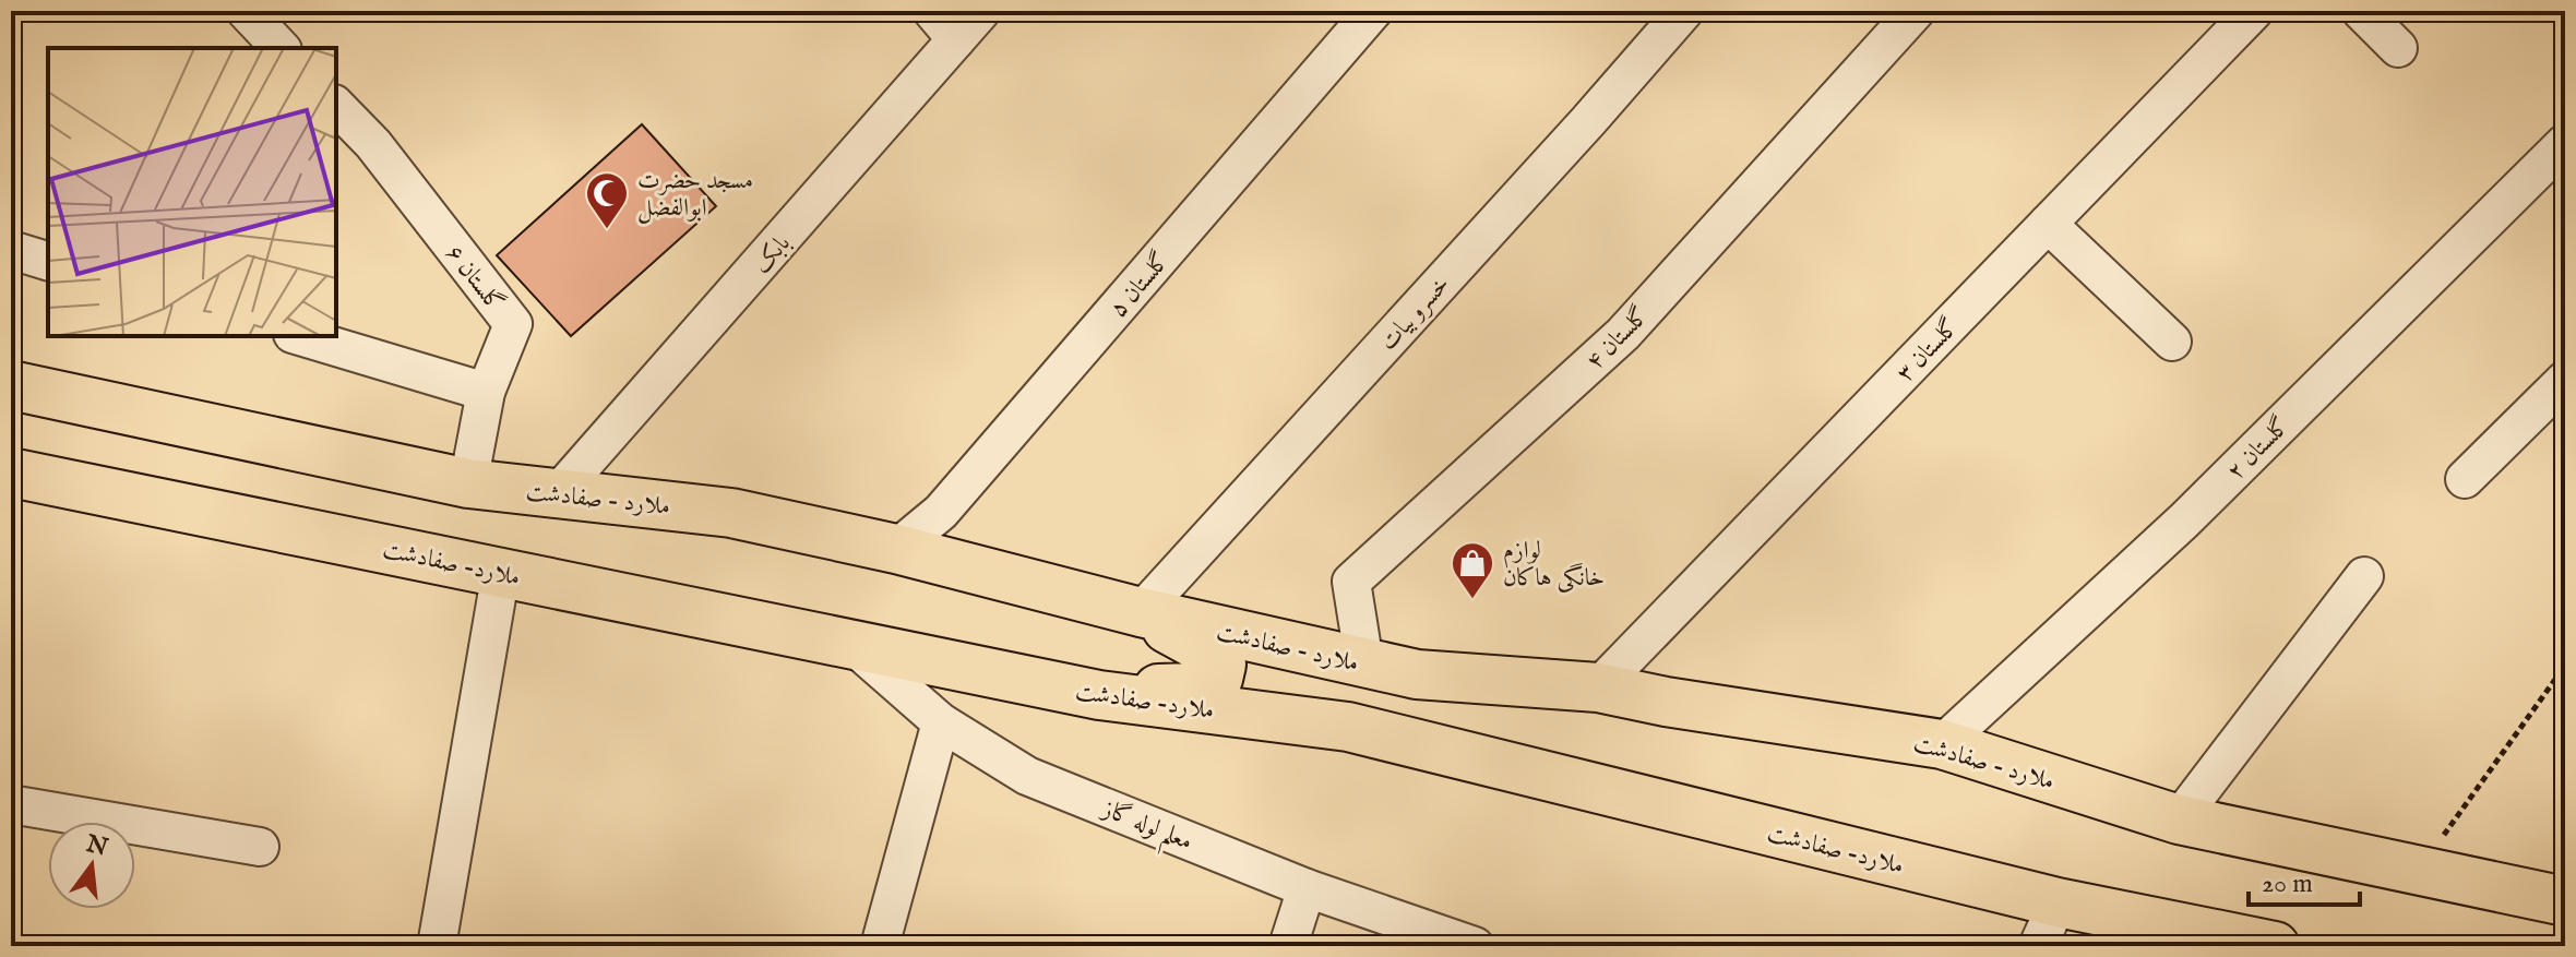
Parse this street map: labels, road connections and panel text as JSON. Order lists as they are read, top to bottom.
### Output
{
  "streets": {
    "highway": ["ملارد - صفادشت", "ملارد- صفادشت"],
    "street": [
      "بابک",
      "گلستان ۶",
      "گلستان ۵",
      "خسرو بیات",
      "گلستان ۴",
      "گلستان ۳",
      "گلستان ۲",
      "معلم لوله گاز"
    ]
  },
  "crossings": [
    ["بابک", "ملارد - صفادشت"],
    ["گلستان ۶", "ملارد - صفادشت"],
    ["گلستان ۵", "ملارد - صفادشت"],
    ["خسرو بیات", "ملارد - صفادشت"],
    ["گلستان ۴", "ملارد - صفادشت"],
    ["گلستان ۳", "ملارد - صفادشت"],
    ["گلستان ۲", "ملارد - صفادشت"],
    ["ملارد- صفادشت", "معلم لوله گاز"]
  ],
  "places": {
    "mosque": ["مسجد حضرت ابوالفضل"],
    "shop": ["لوازم خانگی هاکان"]
  },
  "scale_bar": "20 m",
  "north": "top"
}
